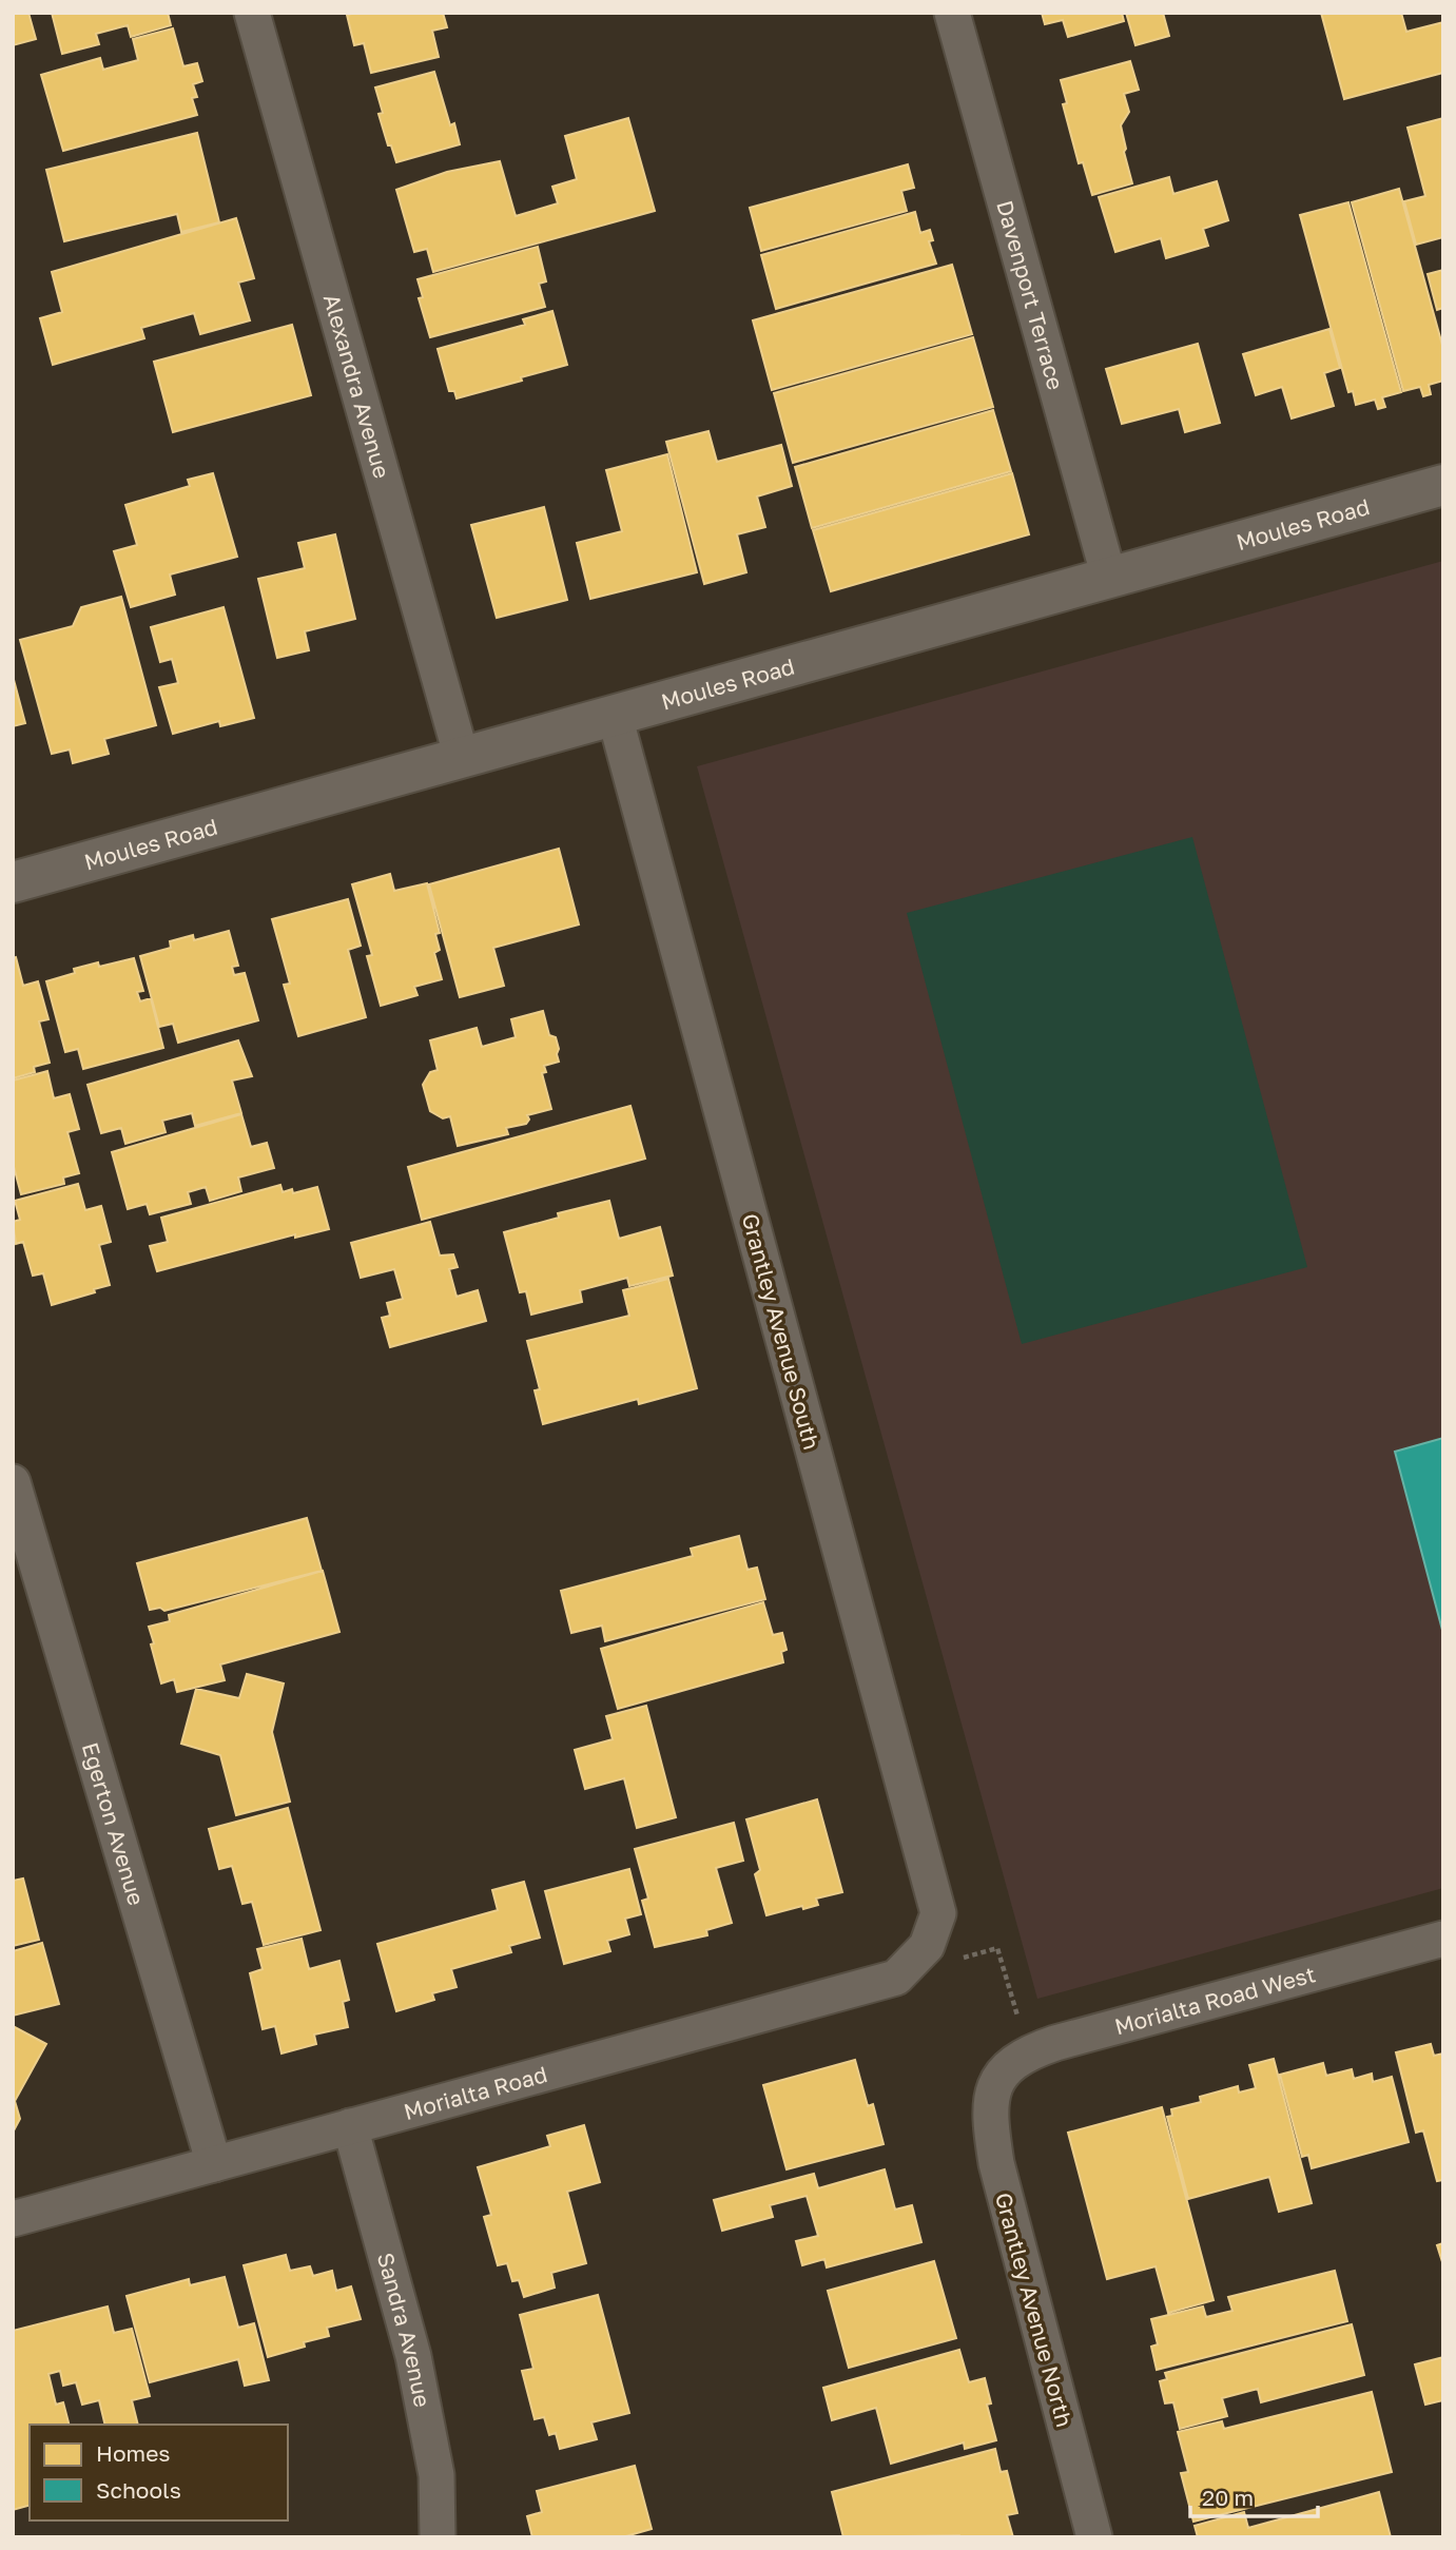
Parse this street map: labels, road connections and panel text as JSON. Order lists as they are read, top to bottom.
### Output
{
  "streets": {
    "main road": ["Moules Road"],
    "street": [
      "Davenport Terrace",
      "Alexandra Avenue",
      "Grantley Avenue South",
      "Egerton Avenue",
      "Morialta Road West",
      "Morialta Road",
      "Grantley Avenue North",
      "Sandra Avenue"
    ]
  },
  "crossings": [
    ["Davenport Terrace", "Moules Road"],
    ["Alexandra Avenue", "Moules Road"],
    ["Moules Road", "Grantley Avenue South"],
    ["Grantley Avenue South", "Morialta Road"],
    ["Egerton Avenue", "Morialta Road"],
    ["Morialta Road West", "Grantley Avenue North"],
    ["Morialta Road", "Sandra Avenue"]
  ],
  "legend": ["Homes", "Schools"],
  "scale_bar": "20 m"
}
